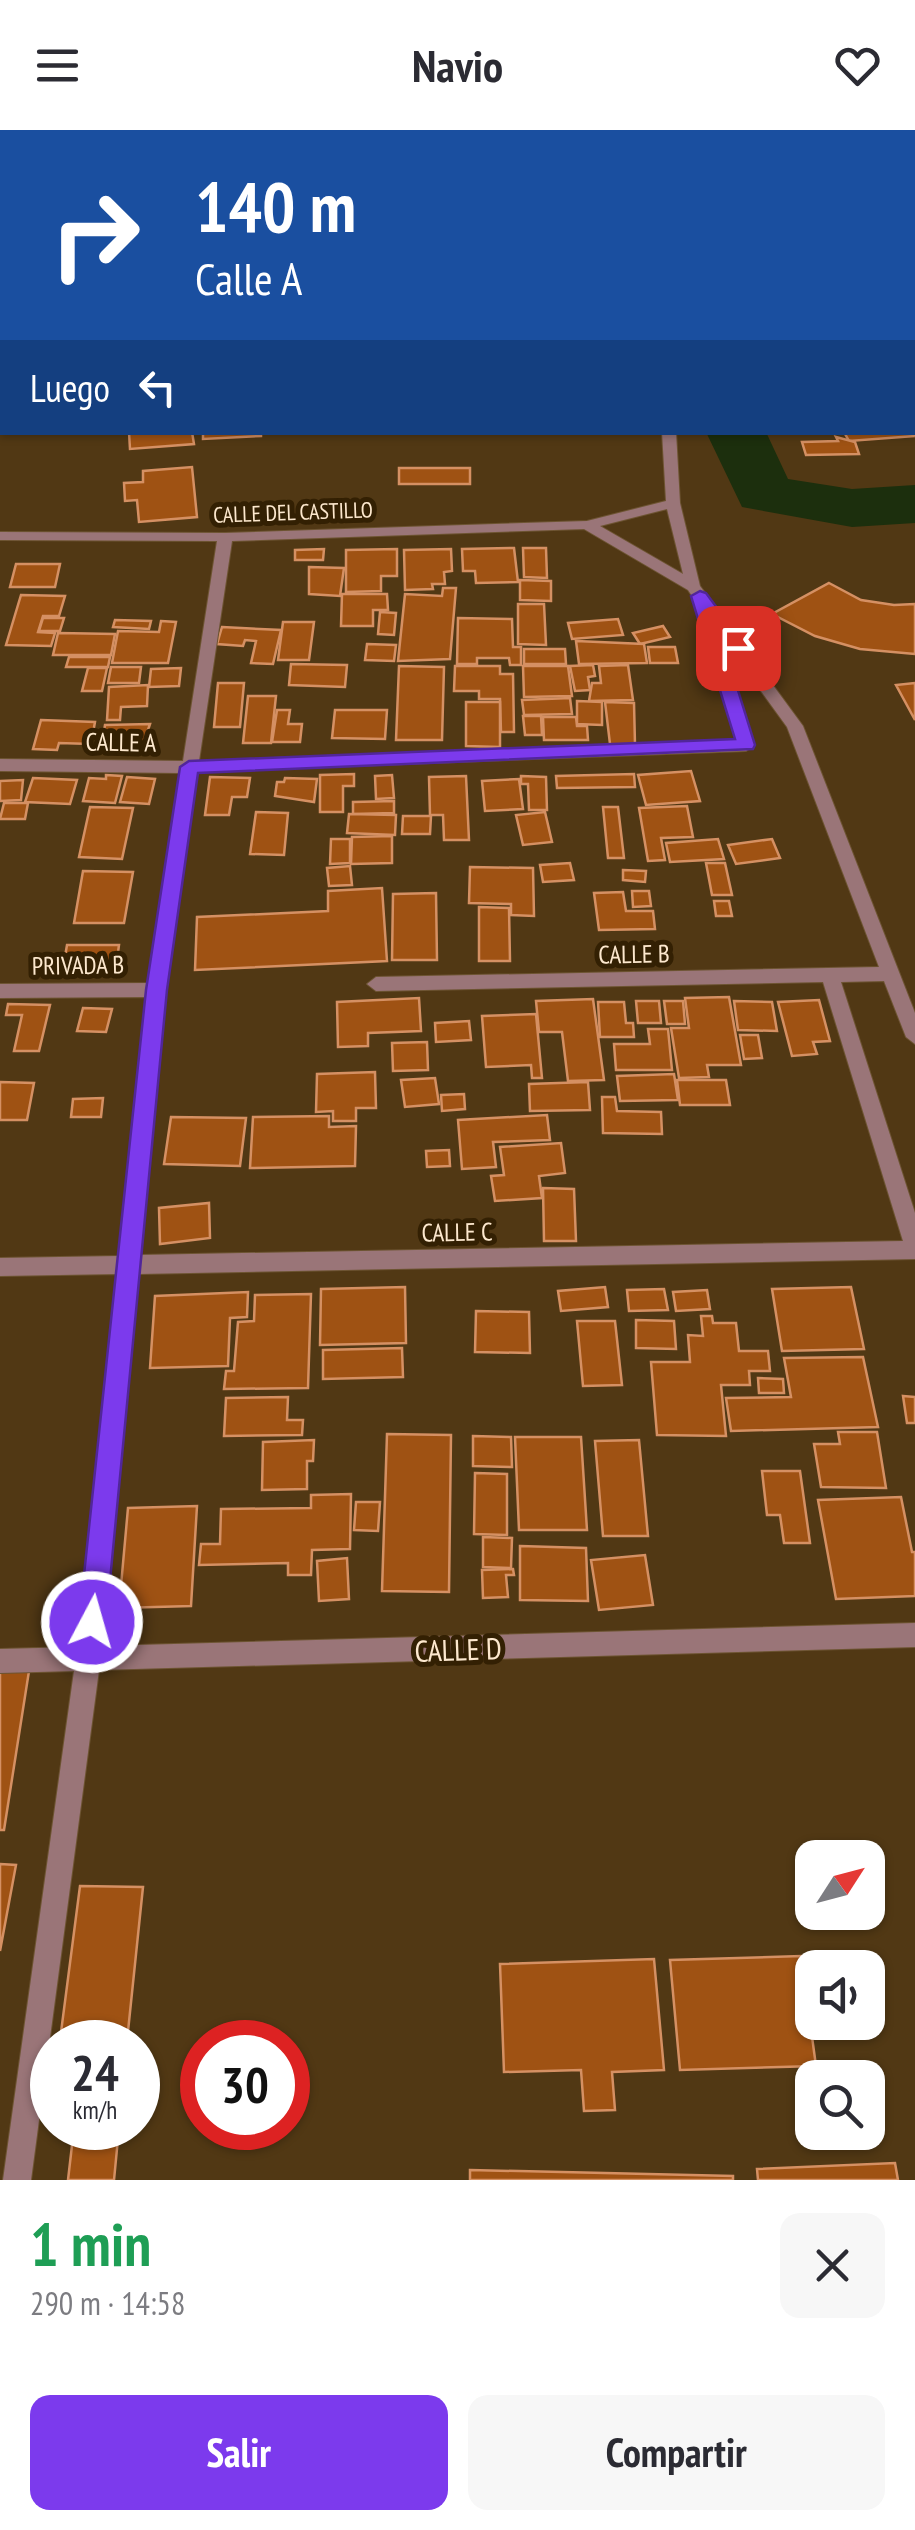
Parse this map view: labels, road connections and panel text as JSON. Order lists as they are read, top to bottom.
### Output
{
  "streets": {
    "street": [
      "CALLE DEL CASTILLO",
      "CALLE A",
      "CALLE B",
      "PRIVADA B",
      "CALLE C",
      "CALLE D"
    ]
  },
  "crossings": [
    ["CALLE B", "CALLE C"]
  ],
  "north": "top right",
  "page": {
    "header": "Navio",
    "turn": ["140 m", "Calle A"],
    "then": "Luego",
    "speed": "24 km/h",
    "limit": "30",
    "heading": ["1 min", "290 m · 14:58"],
    "buttons": ["Salir", "Compartir"]
  }
}
